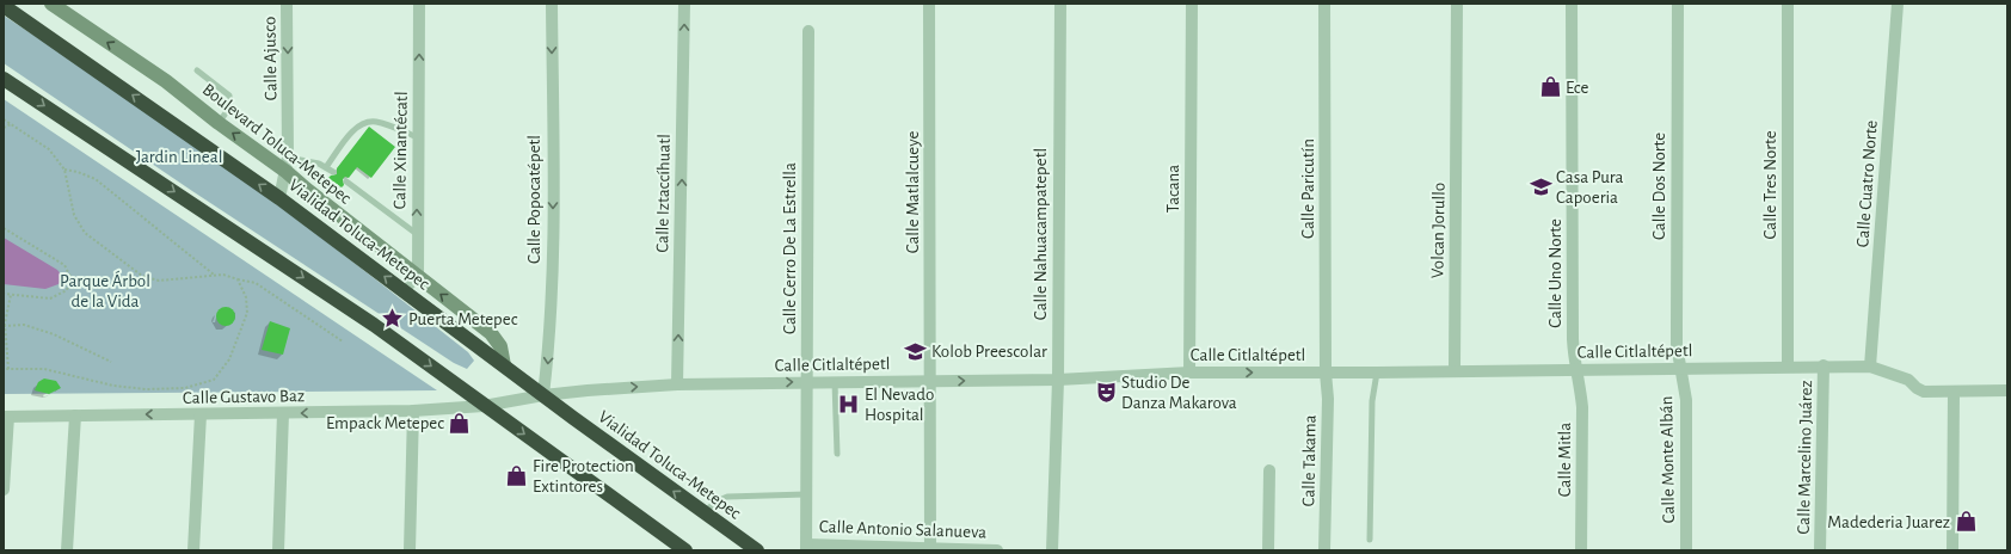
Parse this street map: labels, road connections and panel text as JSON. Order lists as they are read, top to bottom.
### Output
{
  "streets": {
    "highway": ["Vialidad Toluca-Metepec"],
    "main road": ["Boulevard Toluca-Metepec"],
    "street": [
      "Calle Ajusco",
      "Calle Xinantécatl",
      "Calle Cuatro Norte",
      "Calle Tres Norte",
      "Calle Dos Norte",
      "Tacana",
      "Calle Paricutín",
      "Calle Matlalcueye",
      "Calle Iztaccíhuatl",
      "Calle Popocatépetl",
      "Volcan Jorullo",
      "Calle Nahuacampatepetl",
      "Calle Cerro De La Estrella",
      "Calle Uno Norte",
      "Calle Citlaltépetl",
      "Calle Gustavo Baz",
      "Calle Marcelino Juárez",
      "Calle Mitla",
      "Calle Monte Albán",
      "Calle Takama",
      "Calle Antonio Salanueva"
    ]
  },
  "crossings": [
    ["Calle Ajusco", "Boulevard Toluca-Metepec"],
    ["Calle Ajusco", "Vialidad Toluca-Metepec"],
    ["Boulevard Toluca-Metepec", "Calle Xinantécatl"],
    ["Boulevard Toluca-Metepec", "Vialidad Toluca-Metepec"],
    ["Calle Cuatro Norte", "Calle Citlaltépetl"],
    ["Calle Tres Norte", "Calle Citlaltépetl"],
    ["Calle Dos Norte", "Calle Citlaltépetl"],
    ["Calle Dos Norte", "Calle Monte Albán"],
    ["Tacana", "Calle Citlaltépetl"],
    ["Calle Paricutín", "Calle Citlaltépetl"],
    ["Calle Paricutín", "Calle Takama"],
    ["Calle Matlalcueye", "Calle Citlaltépetl"],
    ["Calle Matlalcueye", "Calle Antonio Salanueva"],
    ["Calle Iztaccíhuatl", "Calle Citlaltépetl"],
    ["Calle Popocatépetl", "Vialidad Toluca-Metepec"],
    ["Calle Popocatépetl", "Calle Citlaltépetl"],
    ["Volcan Jorullo", "Calle Citlaltépetl"],
    ["Vialidad Toluca-Metepec", "Calle Citlaltépetl"],
    ["Calle Nahuacampatepetl", "Calle Citlaltépetl"],
    ["Calle Cerro De La Estrella", "Calle Citlaltépetl"],
    ["Calle Cerro De La Estrella", "Calle Antonio Salanueva"],
    ["Calle Uno Norte", "Calle Citlaltépetl"],
    ["Calle Uno Norte", "Calle Mitla"],
    ["Calle Citlaltépetl", "Calle Gustavo Baz"],
    ["Calle Citlaltépetl", "Calle Marcelino Juárez"],
    ["Calle Citlaltépetl", "Calle Mitla"],
    ["Calle Citlaltépetl", "Calle Monte Albán"],
    ["Calle Citlaltépetl", "Calle Takama"]
  ],
  "one_way": [
    "Calle Ajusco",
    "Boulevard Toluca-Metepec",
    "Calle Xinantécatl",
    "Calle Iztaccíhuatl",
    "Calle Popocatépetl",
    "Calle Gustavo Baz"
  ],
  "parks": ["Jardin Lineal", "Parque Árbol de la Vida"],
  "places": {
    "shop": [
      "Ece",
      "Empack Metepec",
      "Fire Protection Extintores",
      "Madederia Juarez"
    ],
    "school or university": ["Casa Pura Capoeria", "Kolob Preescolar"],
    "place": ["Puerta Metepec"],
    "theatre": ["Studio De Danza Makarova"],
    "hospital": ["El Nevado Hospital"]
  }
}
